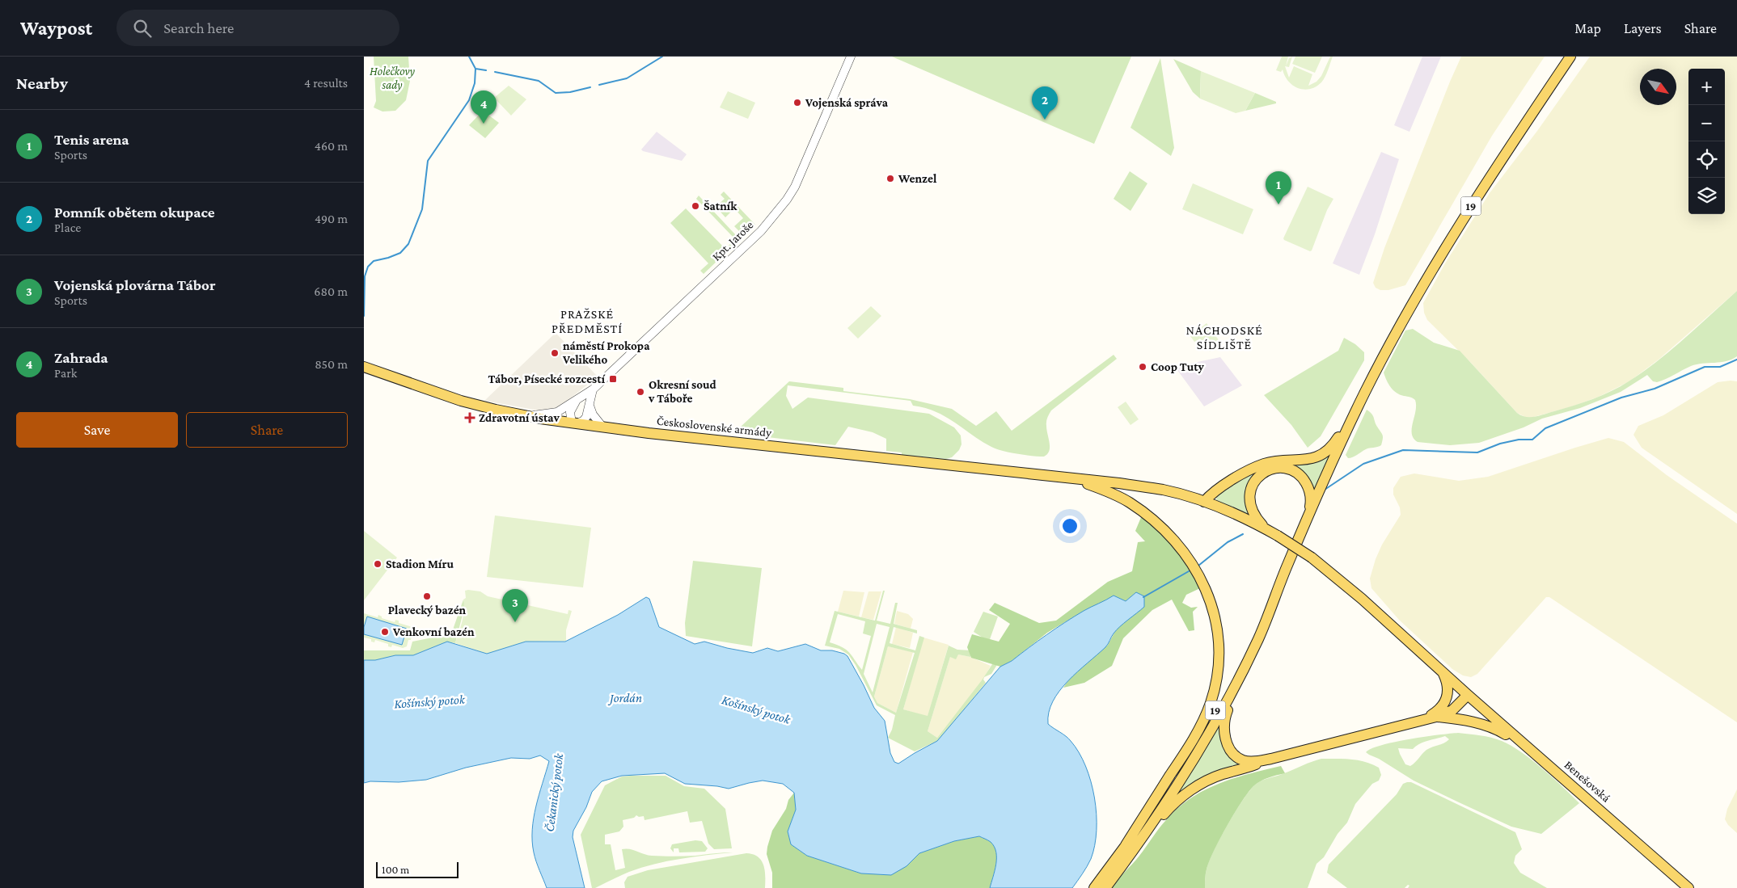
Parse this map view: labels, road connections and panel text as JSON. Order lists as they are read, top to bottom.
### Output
{
  "streets": {
    "main road": ["19", "Československé armády", "Benešovská"],
    "street": ["Kpt. Jaroše"]
  },
  "crossings": [
    ["Kpt. Jaroše", "Československé armády"],
    ["Československé armády", "Benešovská"]
  ],
  "districts": ["PRAŽSKÉ PŘEDMĚSTÍ", "NÁCHODSKÉ SÍDLIŠTĚ"],
  "water": ["Jordán", "Košínský potok", "Čekanický potok"],
  "parks": ["Holečkovy sady"],
  "places": {
    "other": [
      "Vojenská správa",
      "Wenzel",
      "Šatník",
      "náměstí Prokopa Velikého",
      "Coop Tuty",
      "Okresní soud v Táboře",
      "Stadion Míru",
      "Plavecký bazén",
      "Venkovní bazén"
    ],
    "transit": ["Tábor, Písecké rozcestí"],
    "health": ["Zdravotní ústav"]
  },
  "scale_bar": "100 m",
  "north": "bottom right",
  "page": {
    "header": "Waypost",
    "search": "Search here",
    "nav": ["Map", "Layers", "Share"],
    "heading": ["Nearby", "4 results"],
    "map_buttons": ["+", "−"],
    "pins": [
      "2",
      "4",
      "1",
      "3"
    ],
    "list": [
      {
        "mark": "1",
        "name": "Tenis arena",
        "note": "Sports",
        "value": "460 m"
      },
      {
        "mark": "2",
        "name": "Pomník obětem okupace",
        "note": "Place",
        "value": "490 m"
      },
      {
        "mark": "3",
        "name": "Vojenská plovárna Tábor",
        "note": "Sports",
        "value": "680 m"
      },
      {
        "mark": "4",
        "name": "Zahrada",
        "note": "Park",
        "value": "850 m"
      }
    ],
    "buttons": ["Save", "Share"],
    "scale": "100 m"
  }
}
